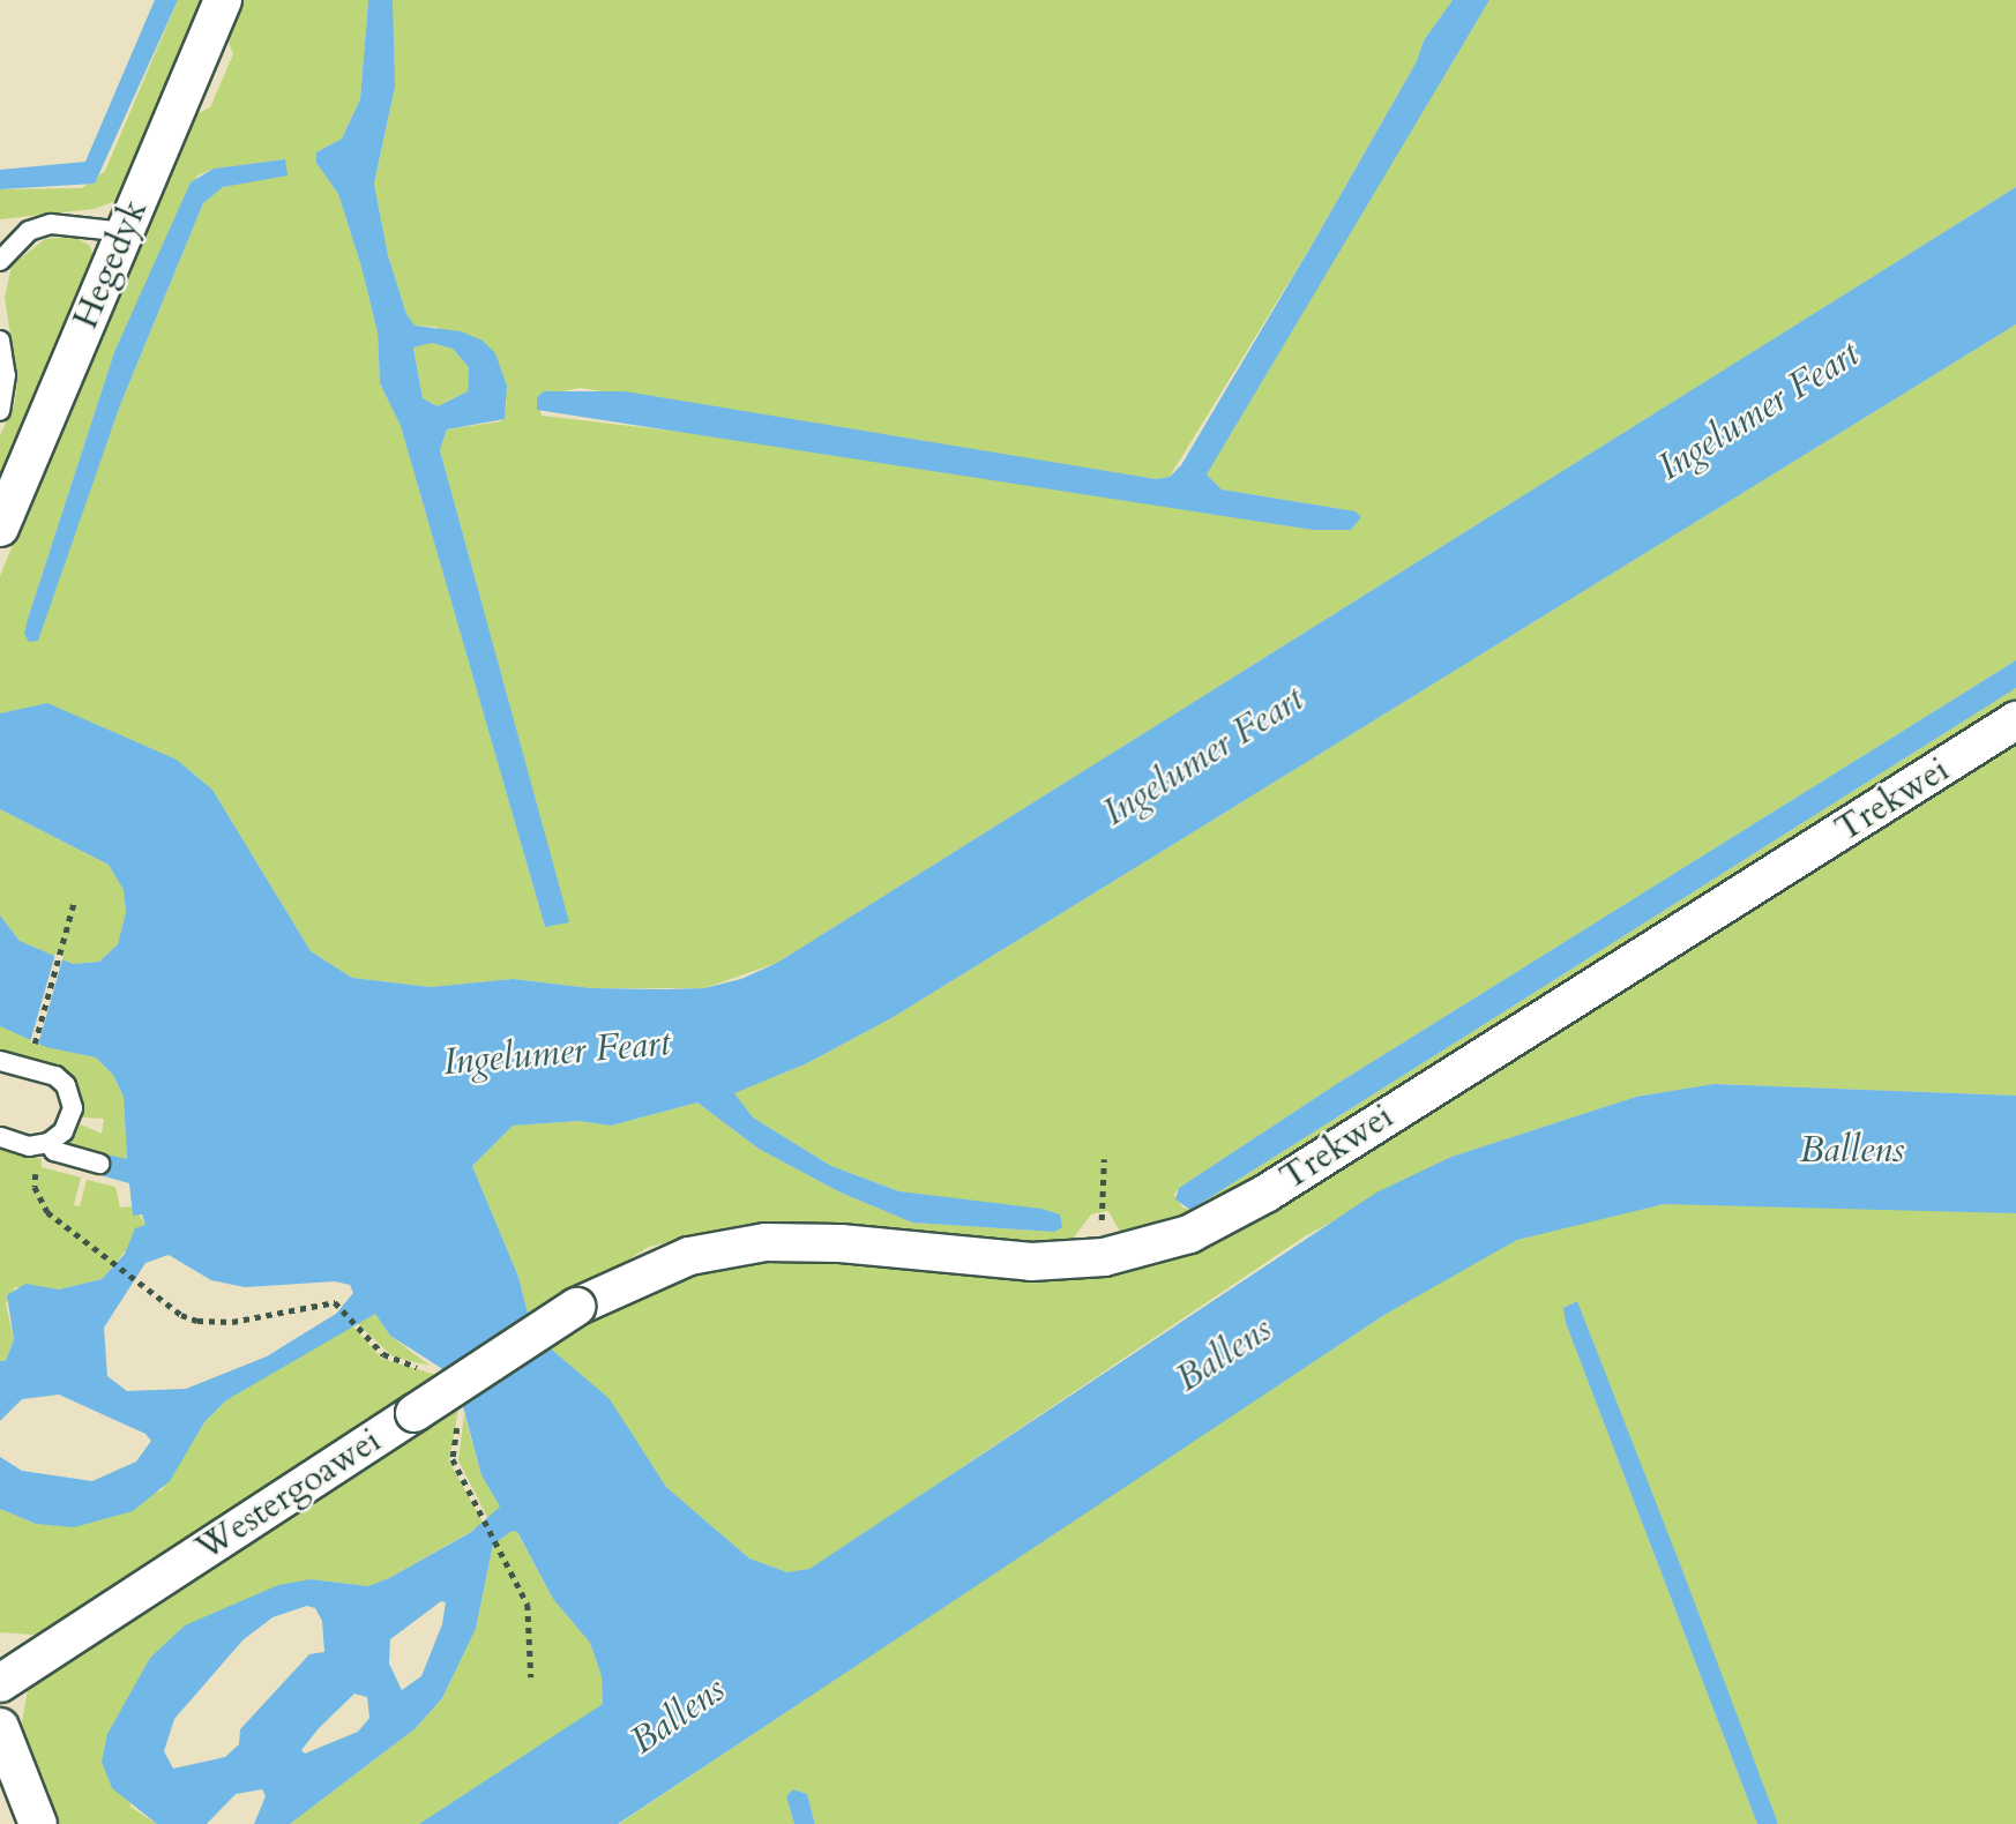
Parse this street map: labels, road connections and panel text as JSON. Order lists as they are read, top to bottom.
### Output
{
  "streets": {
    "street": ["Hegedyk", "Trekwei", "Westergoawei"]
  },
  "crossings": [
    ["Trekwei", "Westergoawei"]
  ],
  "water": ["Ingelumer Feart", "Ballens"]
}
